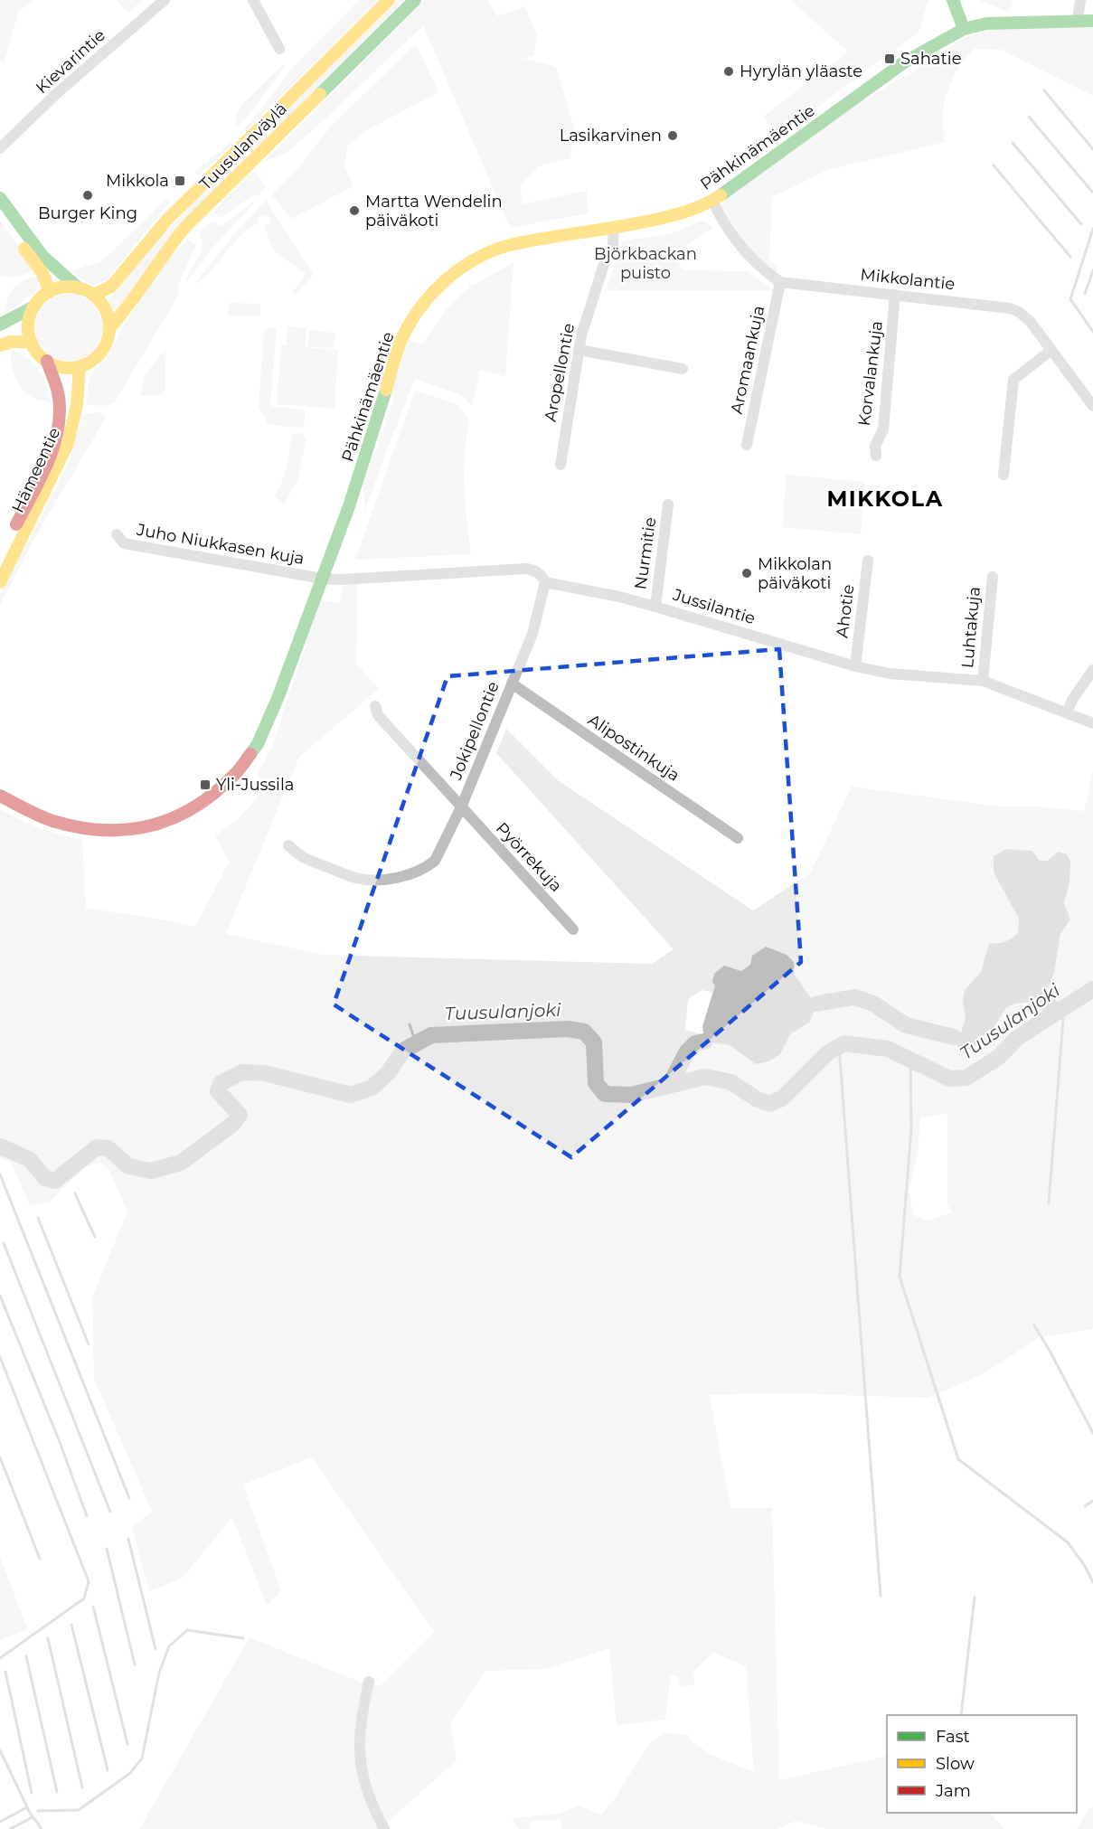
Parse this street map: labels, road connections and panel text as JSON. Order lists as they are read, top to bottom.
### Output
{
  "streets": {
    "street": [
      "Kievarintie",
      "Tuusulanväylä",
      "Pähkinämäentie",
      "Mikkolantie",
      "Aromaankuja",
      "Aropellontie",
      "Korvalankuja",
      "Hämeentie",
      "Juho Niukkasen kuja",
      "Nurmitie",
      "Jussilantie",
      "Ahotie",
      "Luhtakuja",
      "Jokipellontie",
      "Alipostinkuja",
      "Pyörrekuja"
    ]
  },
  "crossings": [
    ["Tuusulanväylä", "Hämeentie"],
    ["Pähkinämäentie", "Aropellontie"],
    ["Pähkinämäentie", "Juho Niukkasen kuja"],
    ["Pähkinämäentie", "Jussilantie"],
    ["Mikkolantie", "Aromaankuja"],
    ["Mikkolantie", "Korvalankuja"],
    ["Juho Niukkasen kuja", "Jussilantie"],
    ["Nurmitie", "Jussilantie"],
    ["Jussilantie", "Ahotie"],
    ["Jussilantie", "Luhtakuja"],
    ["Jussilantie", "Jokipellontie"],
    ["Jokipellontie", "Alipostinkuja"],
    ["Jokipellontie", "Pyörrekuja"]
  ],
  "districts": ["MIKKOLA"],
  "water": ["Tuusulanjoki"],
  "parks": ["Björkbackan puisto"],
  "places": {
    "transit": ["Sahatie", "Mikkola", "Yli-Jussila"],
    "other": [
      "Hyrylän yläaste",
      "Lasikarvinen",
      "Burger King",
      "Martta Wendelin päiväkoti",
      "Mikkolan päiväkoti"
    ]
  },
  "legend": ["Fast", "Slow", "Jam"]
}
